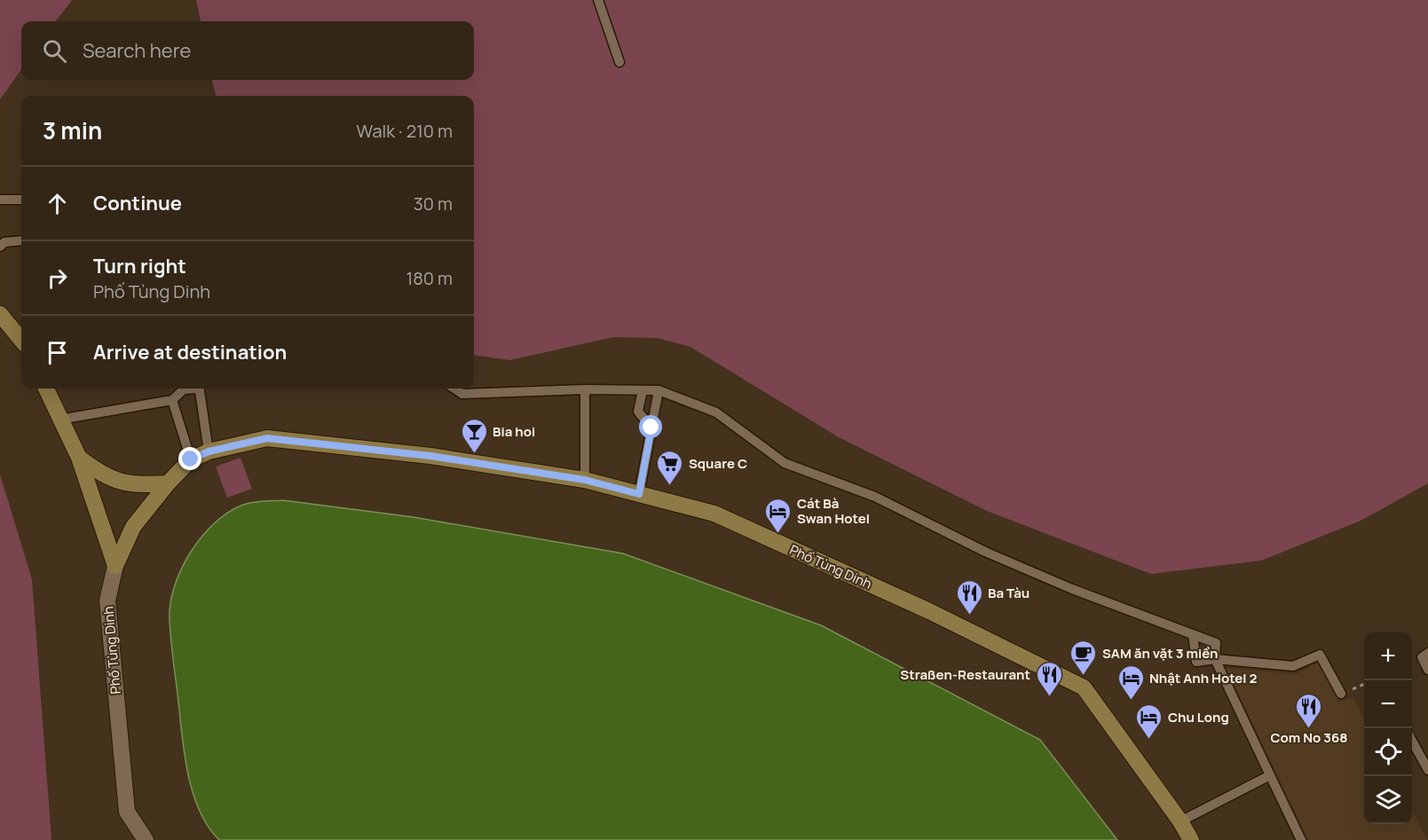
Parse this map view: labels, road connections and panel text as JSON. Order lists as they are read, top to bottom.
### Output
{
  "streets": {
    "main road": ["Phố Tùng Dinh"]
  },
  "places": {
    "bar": ["Bia hoi"],
    "supermarket": ["Square C"],
    "hotel": ["Cát Bà Swan Hotel", "Nhật Anh Hotel 2", "Chu Long"],
    "restaurant": ["Ba Tàu", "Straßen-Restaurant", "Com No 368"],
    "cafe": ["SAM ăn vặt 3 miền"]
  },
  "page": {
    "search": "Search here",
    "heading": ["3 min", "Walk · 210 m"],
    "list": [
      ["Continue", "30 m"],
      ["Turn right", "Phố Tùng Dinh", "180 m"],
      "Arrive at destination"
    ],
    "map_buttons": ["+", "−"]
  }
}
